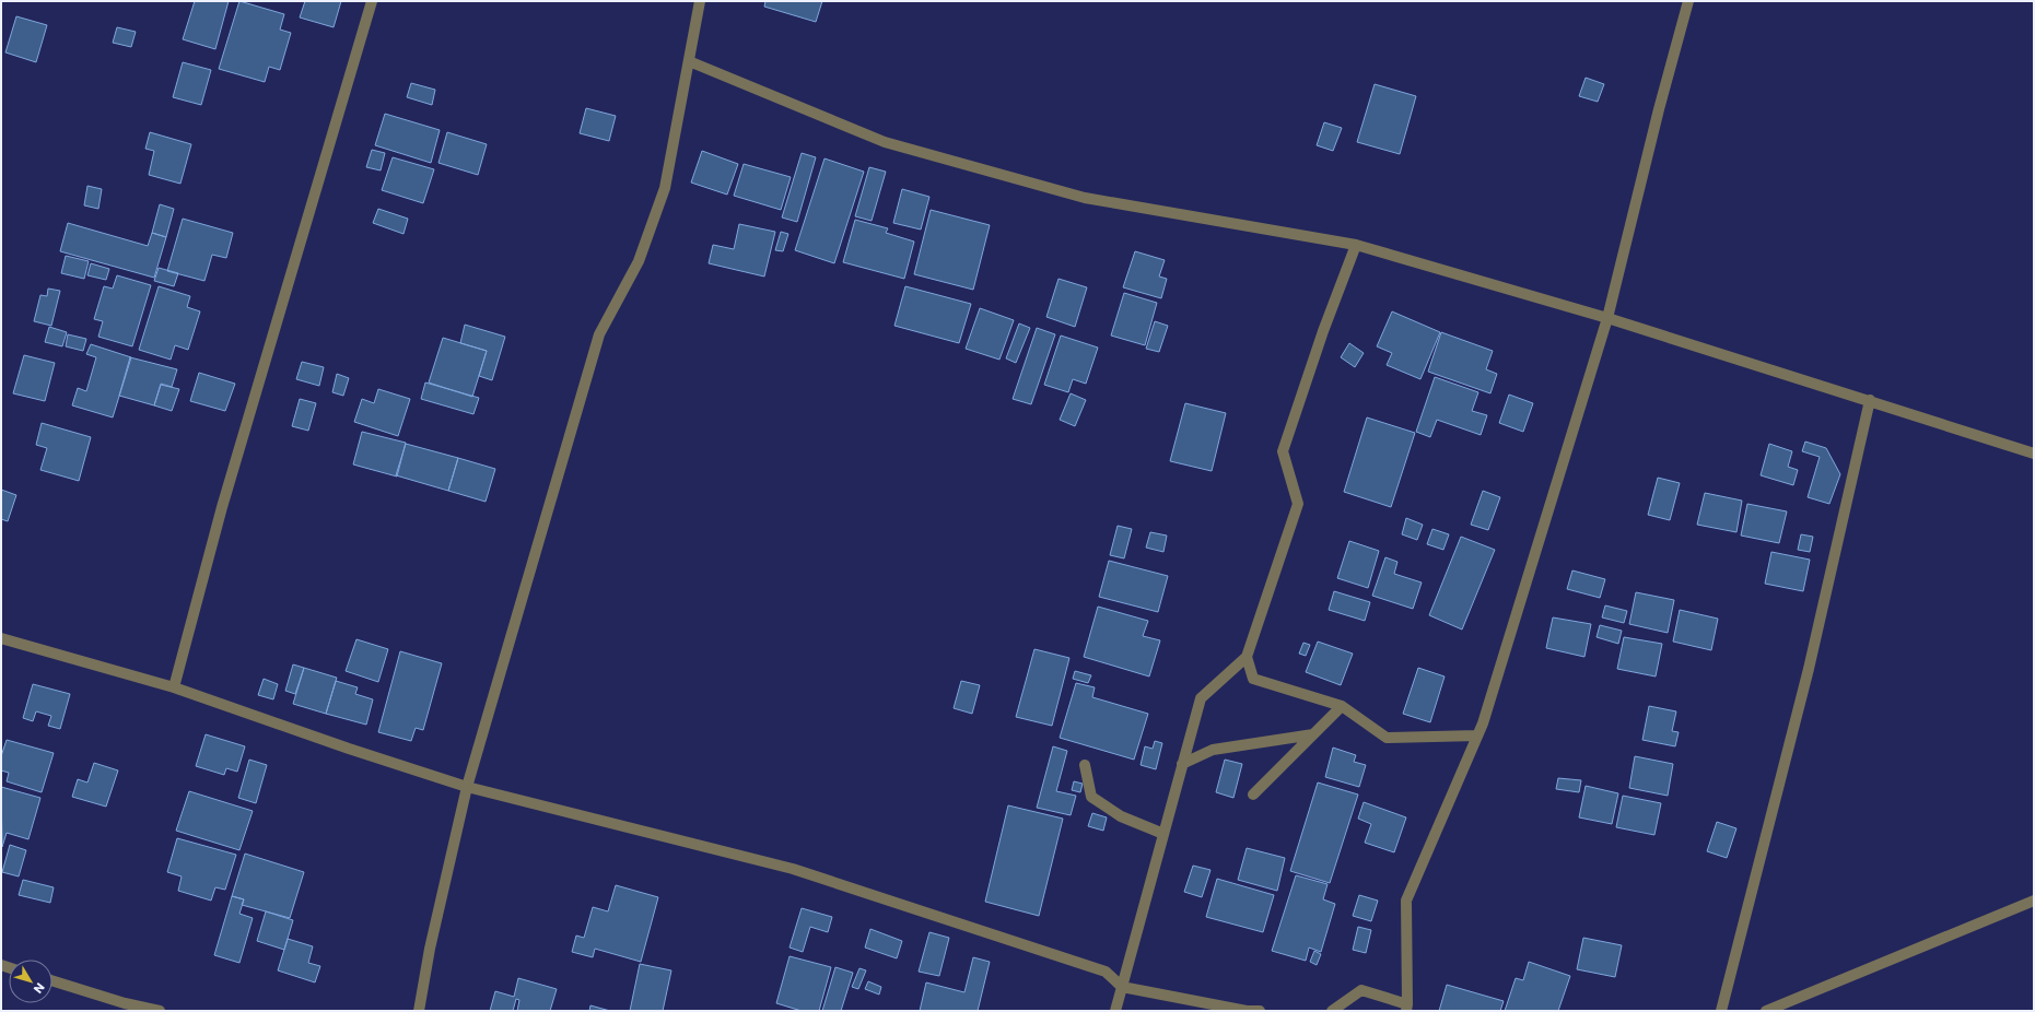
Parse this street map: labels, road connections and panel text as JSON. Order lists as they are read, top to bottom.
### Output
{
  "north": "bottom right"
}
